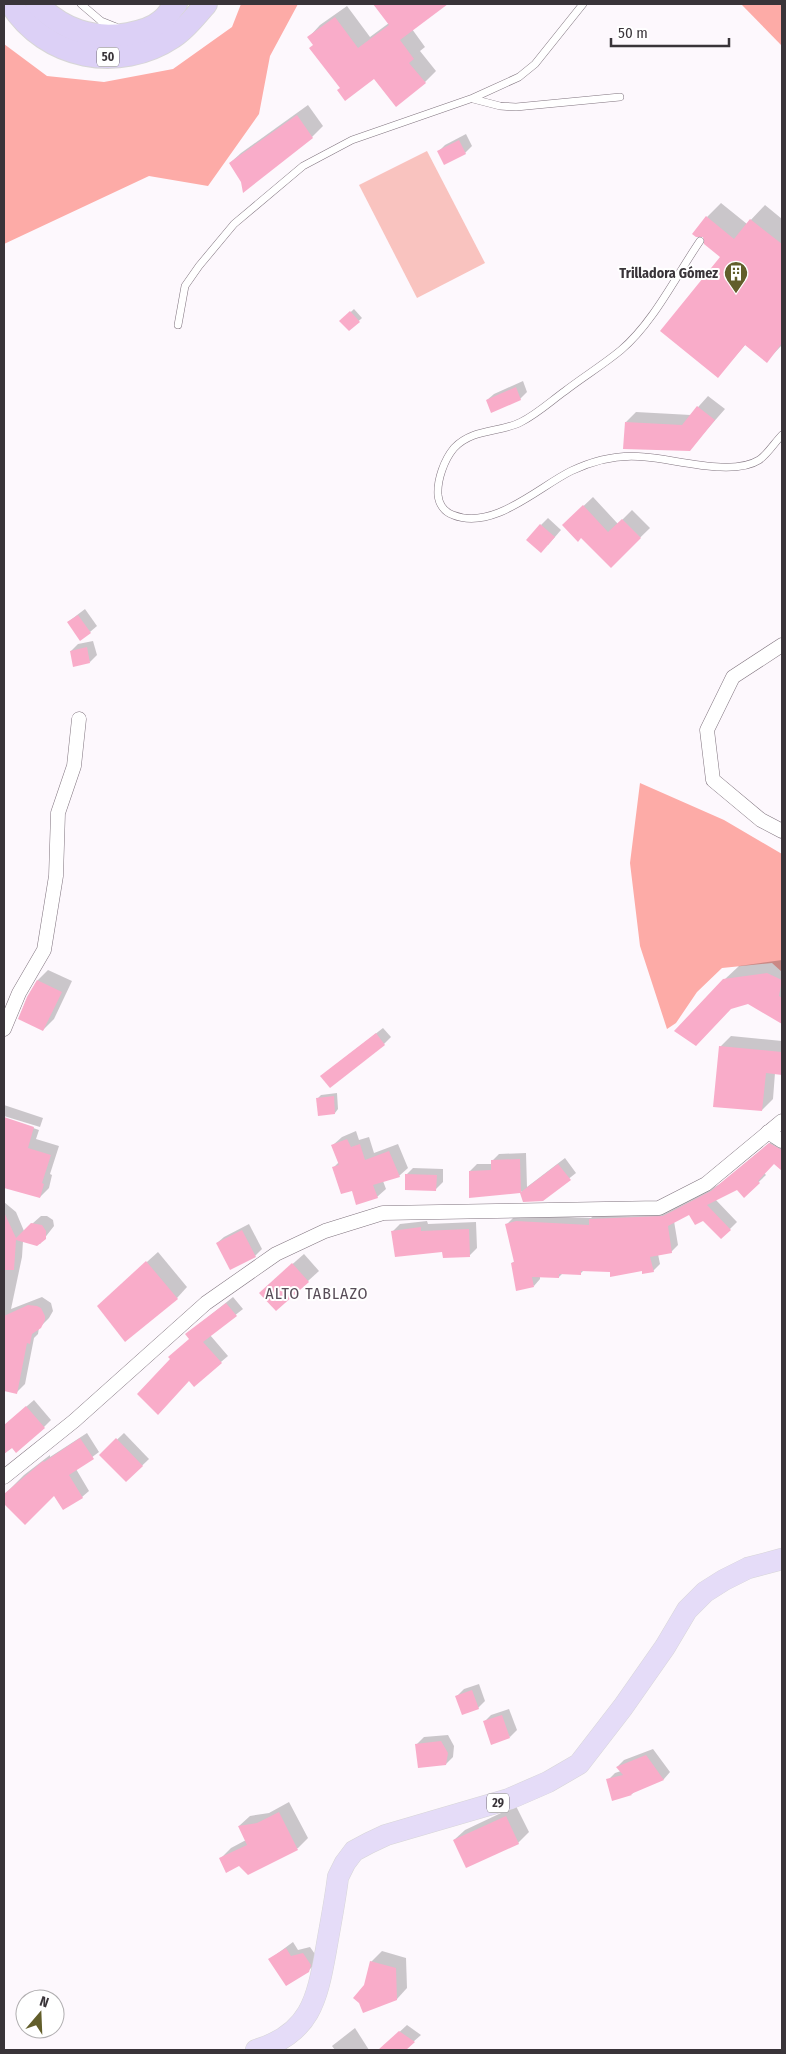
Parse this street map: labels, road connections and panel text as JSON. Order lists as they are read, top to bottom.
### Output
{
  "streets": {
    "highway": ["50"],
    "main road": ["29"]
  },
  "districts": ["ALTO TABLAZO"],
  "places": {
    "building": ["Trilladora Gómez"]
  },
  "scale_bar": "50 m",
  "north": "top"
}
